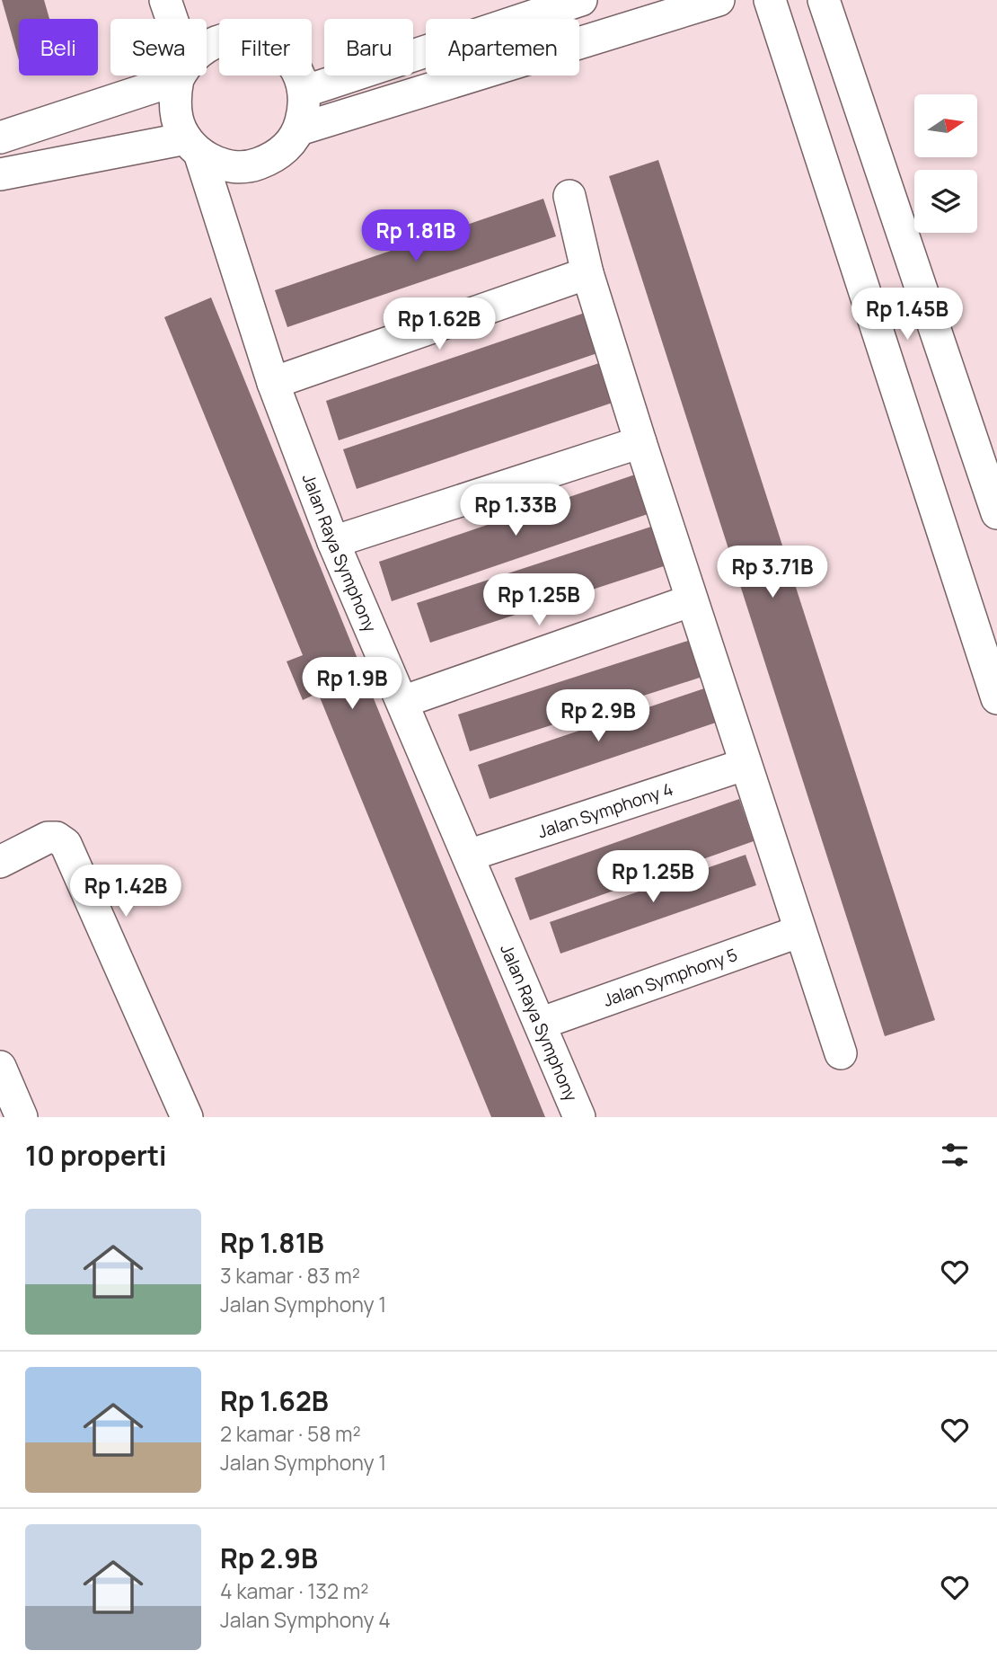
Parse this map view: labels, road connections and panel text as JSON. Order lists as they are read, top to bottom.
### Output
{
  "streets": {
    "street": ["Jalan Raya Symphony", "Jalan Symphony 4", "Jalan Symphony 5"]
  },
  "crossings": [
    ["Jalan Raya Symphony", "Jalan Symphony 4"],
    ["Jalan Raya Symphony", "Jalan Symphony 5"]
  ],
  "north": "right",
  "page": {
    "chip": [
      "Beli",
      "Sewa",
      "Filter",
      "Baru",
      "Apartemen"
    ],
    "price": [
      "Rp 1.81B",
      "Rp 1.45B",
      "Rp 1.62B",
      "Rp 1.33B",
      "Rp 3.71B",
      "Rp 1.25B",
      "Rp 1.9B",
      "Rp 2.9B",
      "Rp 1.25B",
      "Rp 1.42B"
    ],
    "heading": "10 properti",
    "list": [
      {
        "name": "Rp 1.81B",
        "note": "3 kamar · 83 m² · Jalan Symphony 1"
      },
      {
        "name": "Rp 1.62B",
        "note": "2 kamar · 58 m² · Jalan Symphony 1"
      },
      {
        "name": "Rp 2.9B",
        "note": "4 kamar · 132 m² · Jalan Symphony 4"
      }
    ]
  }
}
